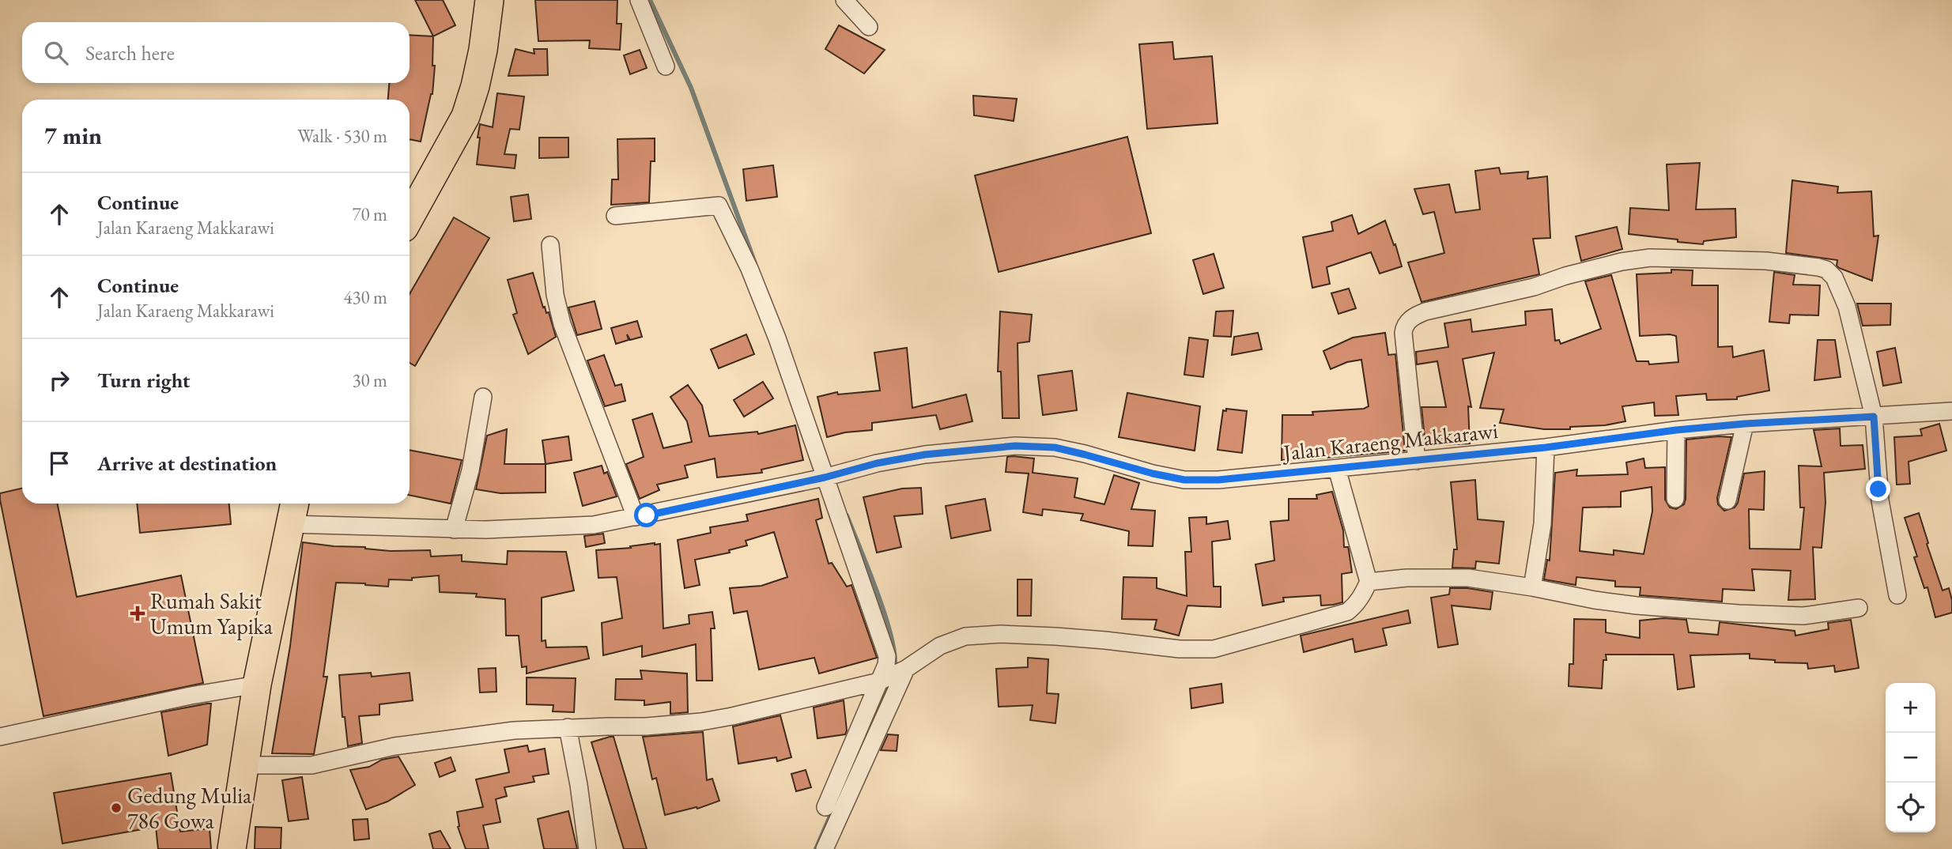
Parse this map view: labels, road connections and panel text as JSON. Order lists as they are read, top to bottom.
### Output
{
  "streets": {
    "street": ["Jalan Karaeng Makkarawi"]
  },
  "places": {
    "health": ["Rumah Sakit Umum Yapika"],
    "other": ["Gedung Mulia 786 Gowa"]
  },
  "page": {
    "search": "Search here",
    "heading": ["7 min", "Walk · 530 m"],
    "list": [
      ["Continue", "Jalan Karaeng Makkarawi", "70 m"],
      ["Continue", "Jalan Karaeng Makkarawi", "430 m"],
      ["Turn right", "30 m"],
      "Arrive at destination"
    ],
    "map_buttons": ["+", "−"]
  }
}
